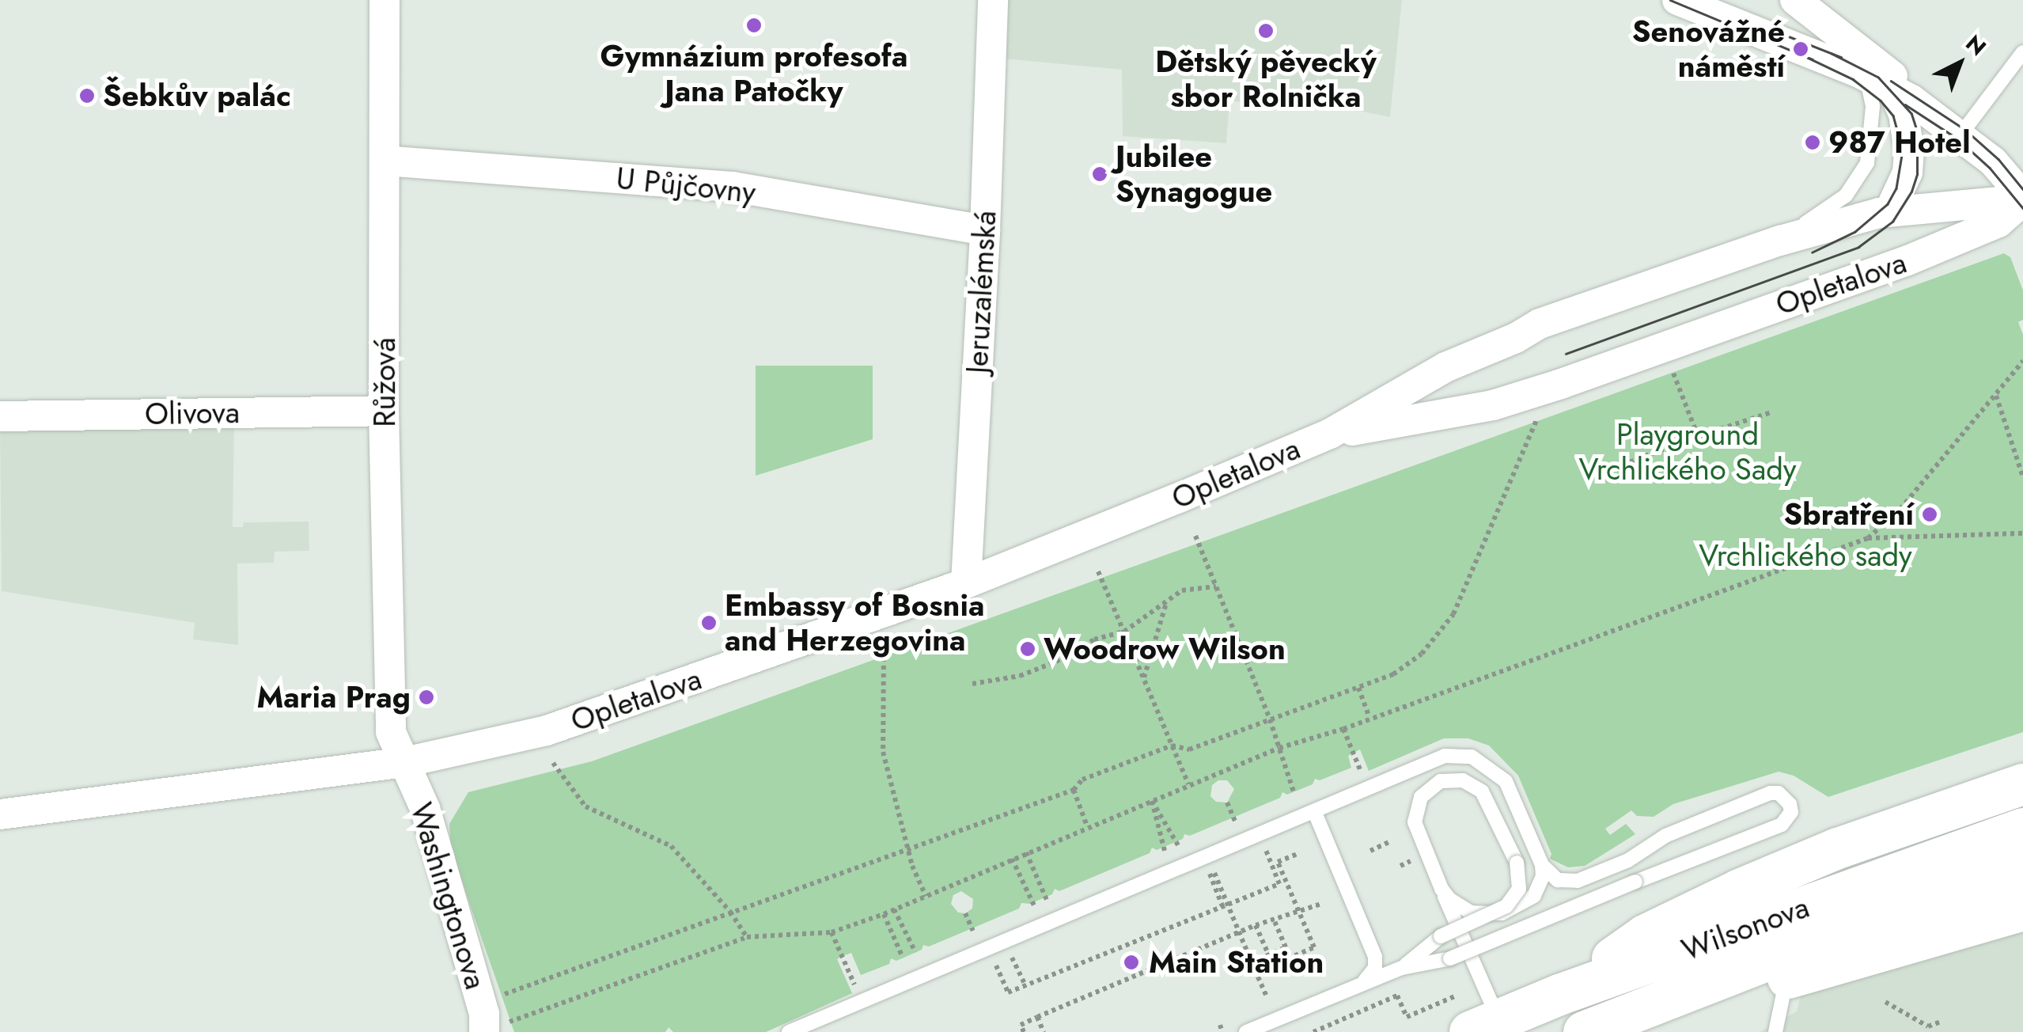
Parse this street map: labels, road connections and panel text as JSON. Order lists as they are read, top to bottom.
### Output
{
  "streets": {
    "main road": ["Wilsonova"],
    "street": [
      "U Půjčovny",
      "Opletalova",
      "Jeruzalémská",
      "Růžová",
      "Olivova",
      "Washingtonova"
    ]
  },
  "crossings": [
    ["U Půjčovny", "Jeruzalémská"],
    ["U Půjčovny", "Růžová"],
    ["Opletalova", "Jeruzalémská"],
    ["Opletalova", "Růžová"],
    ["Opletalova", "Washingtonova"],
    ["Růžová", "Olivova"],
    ["Růžová", "Washingtonova"]
  ],
  "parks": ["Playground Vrchlického Sady", "Vrchlického sady"],
  "places": [
    "Gymnázium profesofa Jana Patočky",
    "Dětský pěvecký sbor Rolnička",
    "Senovážné náměstí",
    "Šebkův palác",
    "987 Hotel",
    "Jubilee Synagogue",
    "Sbratření",
    "Embassy of Bosnia and Herzegovina",
    "Woodrow Wilson",
    "Maria Prag",
    "Main Station"
  ],
  "north": "top right"
}
